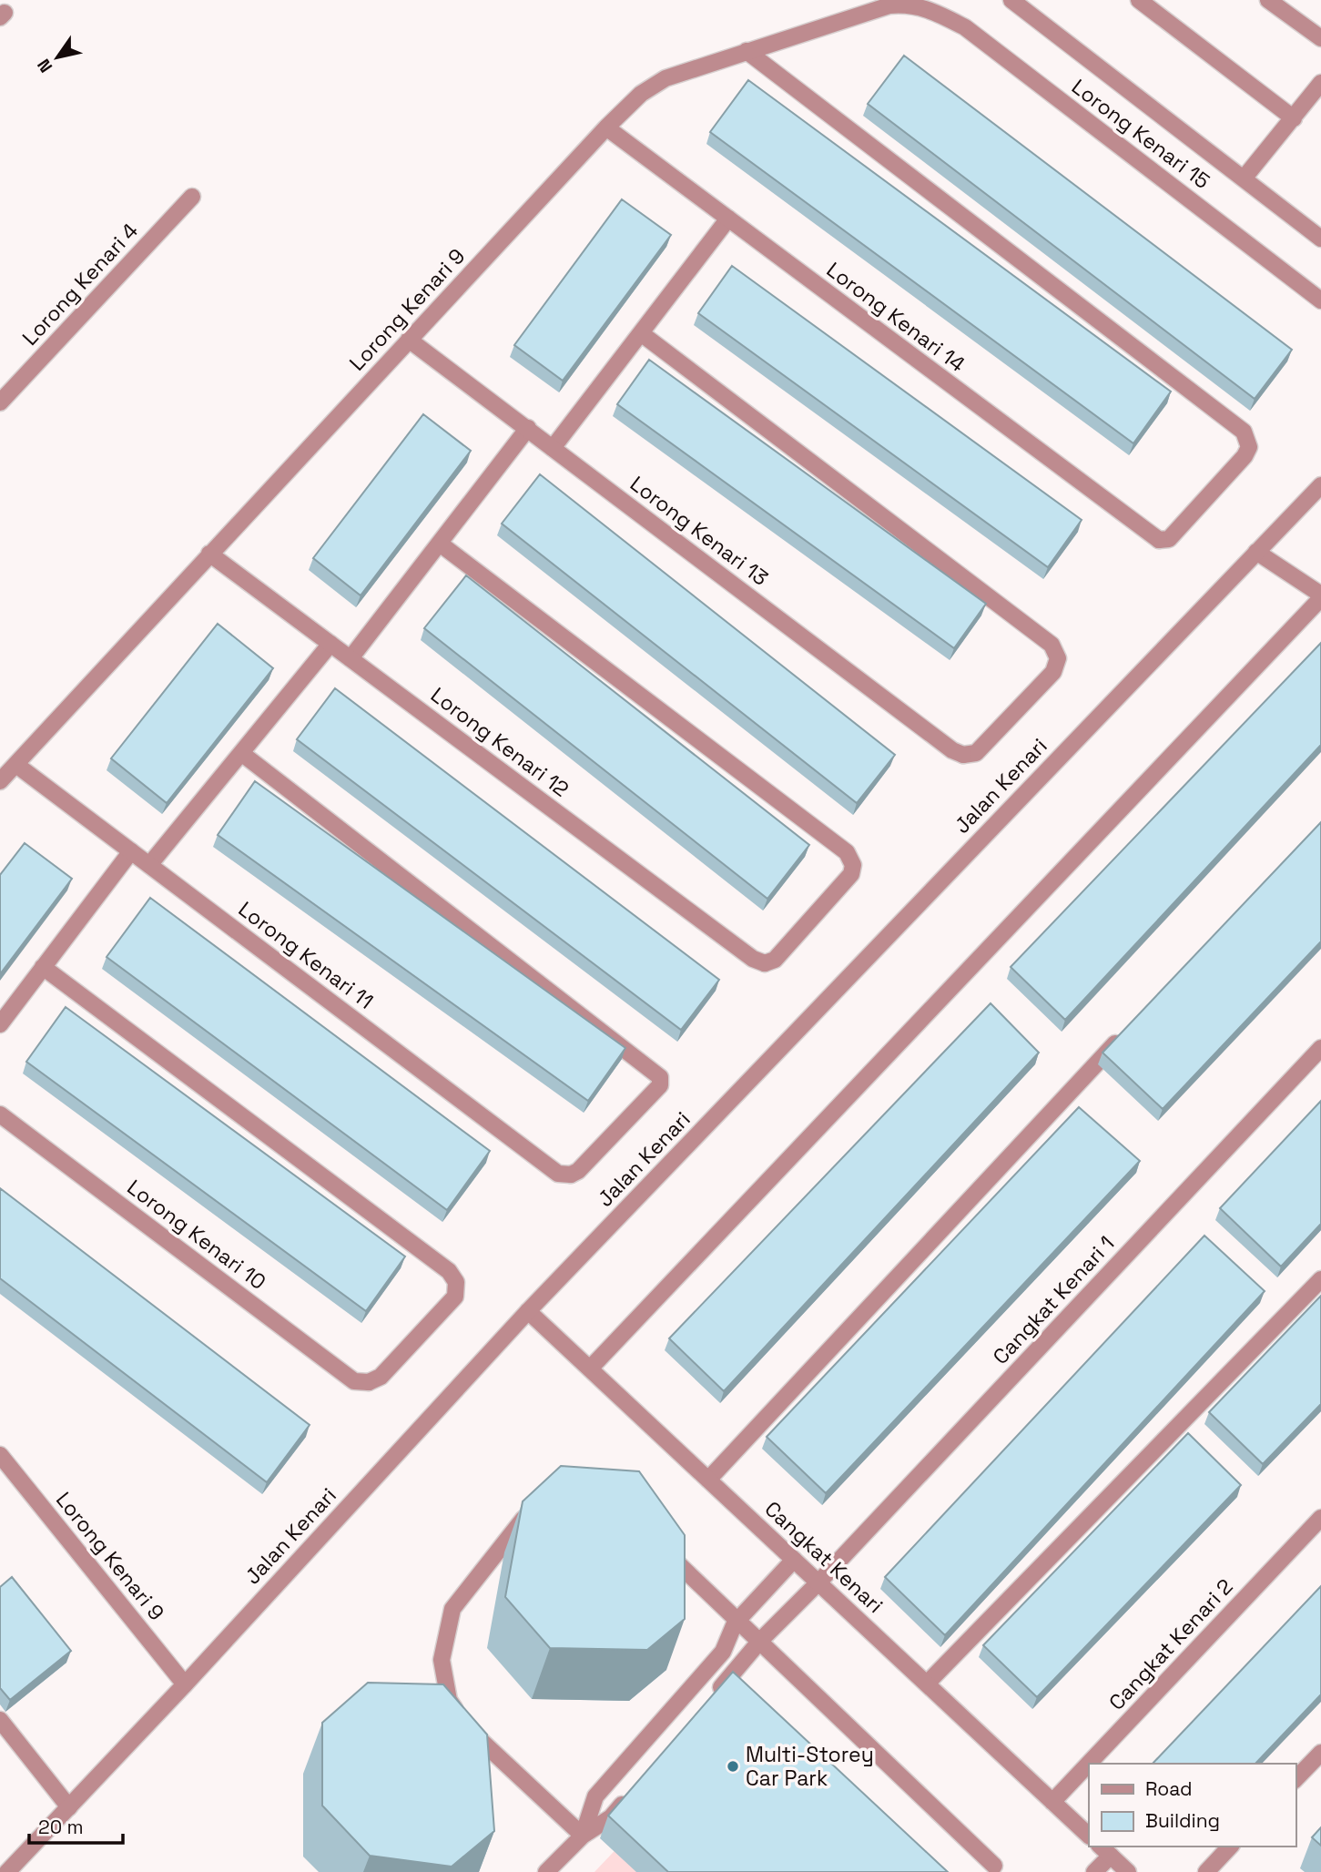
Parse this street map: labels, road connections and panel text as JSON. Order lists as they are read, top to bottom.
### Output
{
  "streets": {
    "street": [
      "Lorong Kenari 15",
      "Lorong Kenari 4",
      "Lorong Kenari 9",
      "Lorong Kenari 14",
      "Lorong Kenari 13",
      "Lorong Kenari 12",
      "Jalan Kenari",
      "Lorong Kenari 11",
      "Lorong Kenari 10",
      "Cangkat Kenari 1",
      "Cangkat Kenari",
      "Cangkat Kenari 2"
    ]
  },
  "crossings": [
    ["Lorong Kenari 15", "Lorong Kenari 9"],
    ["Lorong Kenari 9", "Lorong Kenari 14"],
    ["Lorong Kenari 9", "Lorong Kenari 13"],
    ["Lorong Kenari 9", "Lorong Kenari 12"],
    ["Lorong Kenari 9", "Jalan Kenari"],
    ["Lorong Kenari 9", "Lorong Kenari 11"],
    ["Jalan Kenari", "Cangkat Kenari"],
    ["Cangkat Kenari 1", "Cangkat Kenari"],
    ["Cangkat Kenari", "Cangkat Kenari 2"]
  ],
  "places": ["Multi-Storey Car Park"],
  "legend": ["Road", "Building"],
  "scale_bar": "20 m",
  "north": "bottom left"
}
